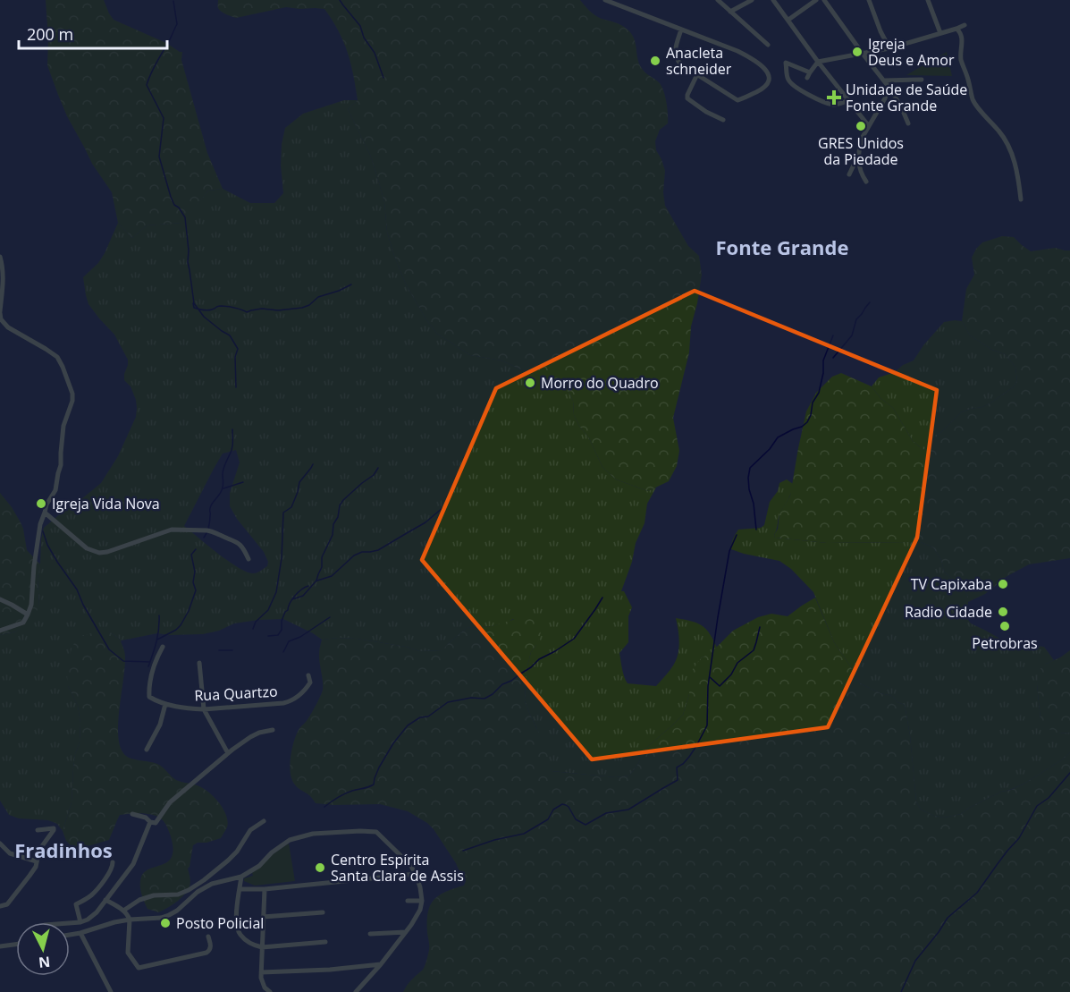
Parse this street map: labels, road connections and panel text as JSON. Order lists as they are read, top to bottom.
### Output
{
  "streets": {
    "street": ["Rua Quartzo"]
  },
  "districts": ["Fonte Grande", "Fradinhos"],
  "places": {
    "other": [
      "Igreja Deus e Amor",
      "Anacleta schneider",
      "GRES Unidos da Piedade",
      "Morro do Quadro",
      "Igreja Vida Nova",
      "TV Capixaba",
      "Radio Cidade",
      "Petrobras",
      "Centro Espírita Santa Clara de Assis",
      "Posto Policial"
    ],
    "health": ["Unidade de Saúde Fonte Grande"]
  },
  "scale_bar": "200 m",
  "north": "bottom"
}
